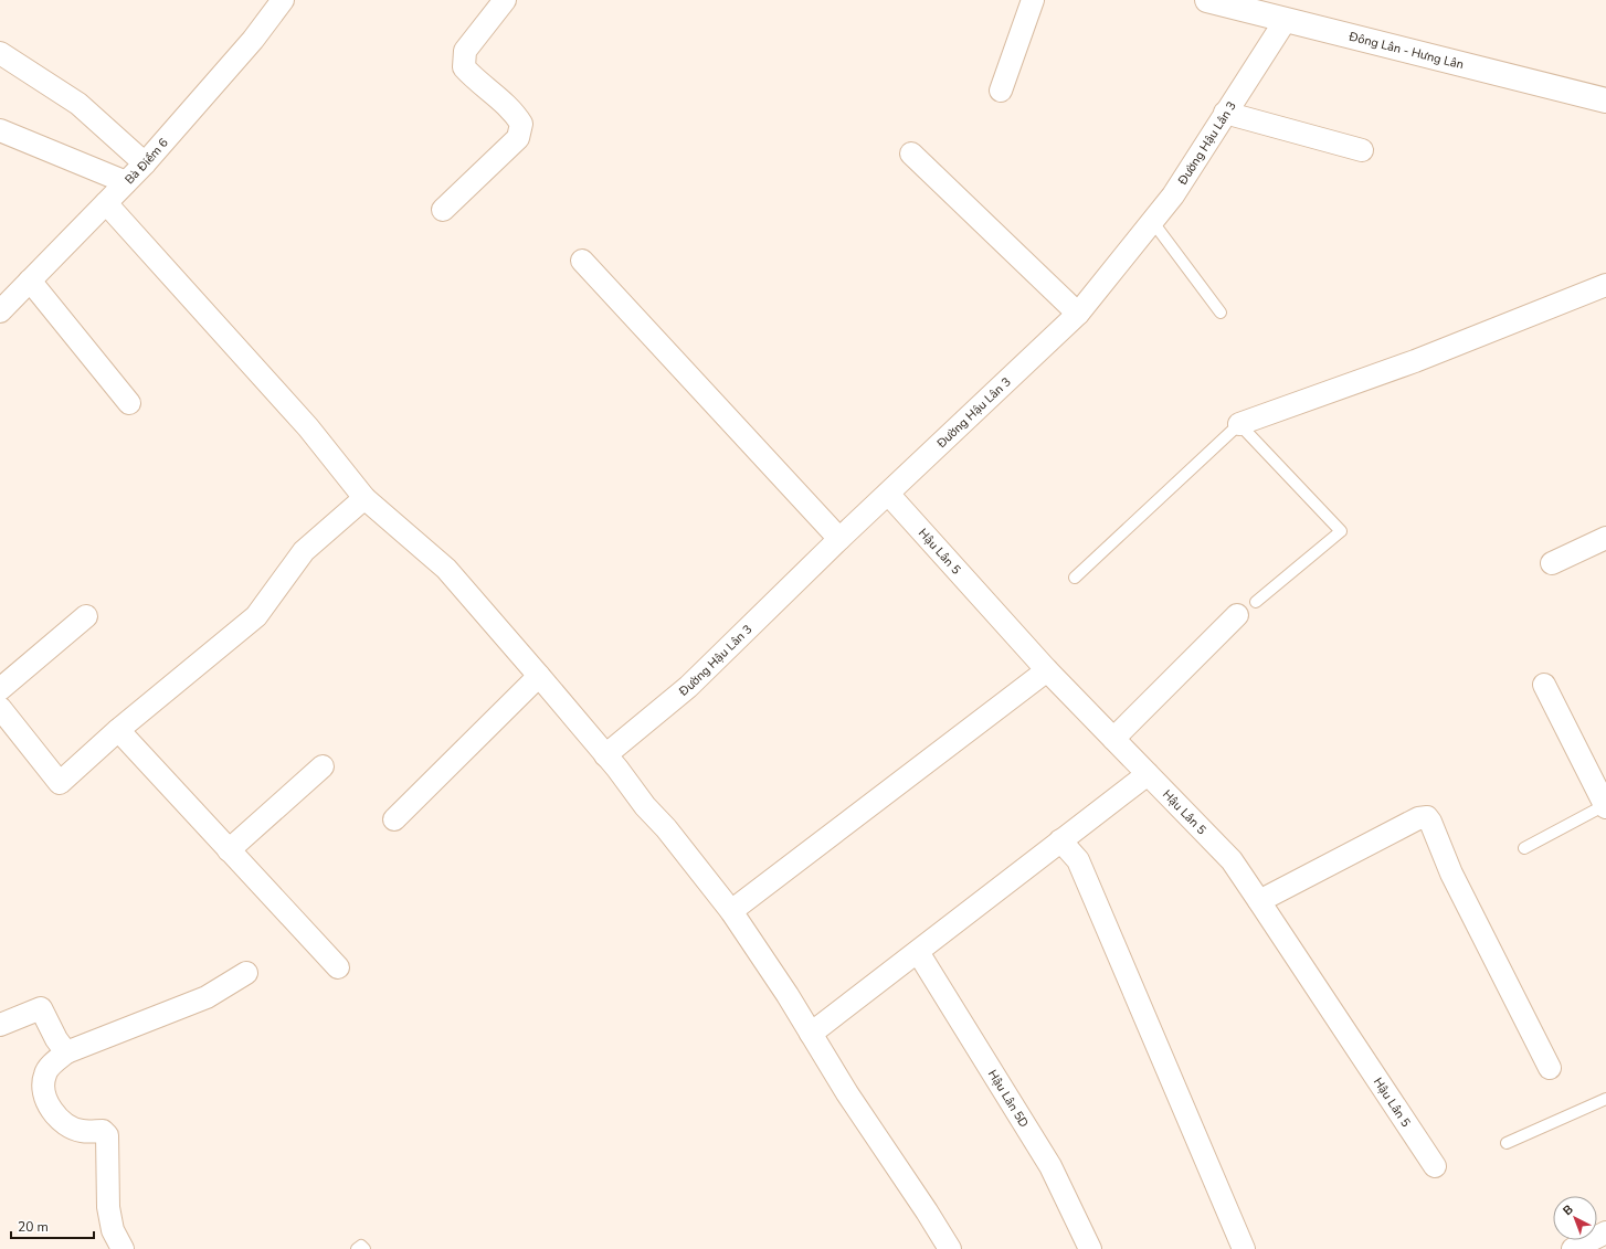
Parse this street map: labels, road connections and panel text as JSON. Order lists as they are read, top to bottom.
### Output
{
  "streets": {
    "street": [
      "Đông Lân - Hưng Lân",
      "Đường Hậu Lân 3",
      "Bà Điểm 6",
      "Hậu Lân 5",
      "Hậu Lân 5D"
    ]
  },
  "crossings": [
    ["Đông Lân - Hưng Lân", "Đường Hậu Lân 3"],
    ["Đường Hậu Lân 3", "Hậu Lân 5"]
  ],
  "scale_bar": "20 m",
  "north": "top left"
}
